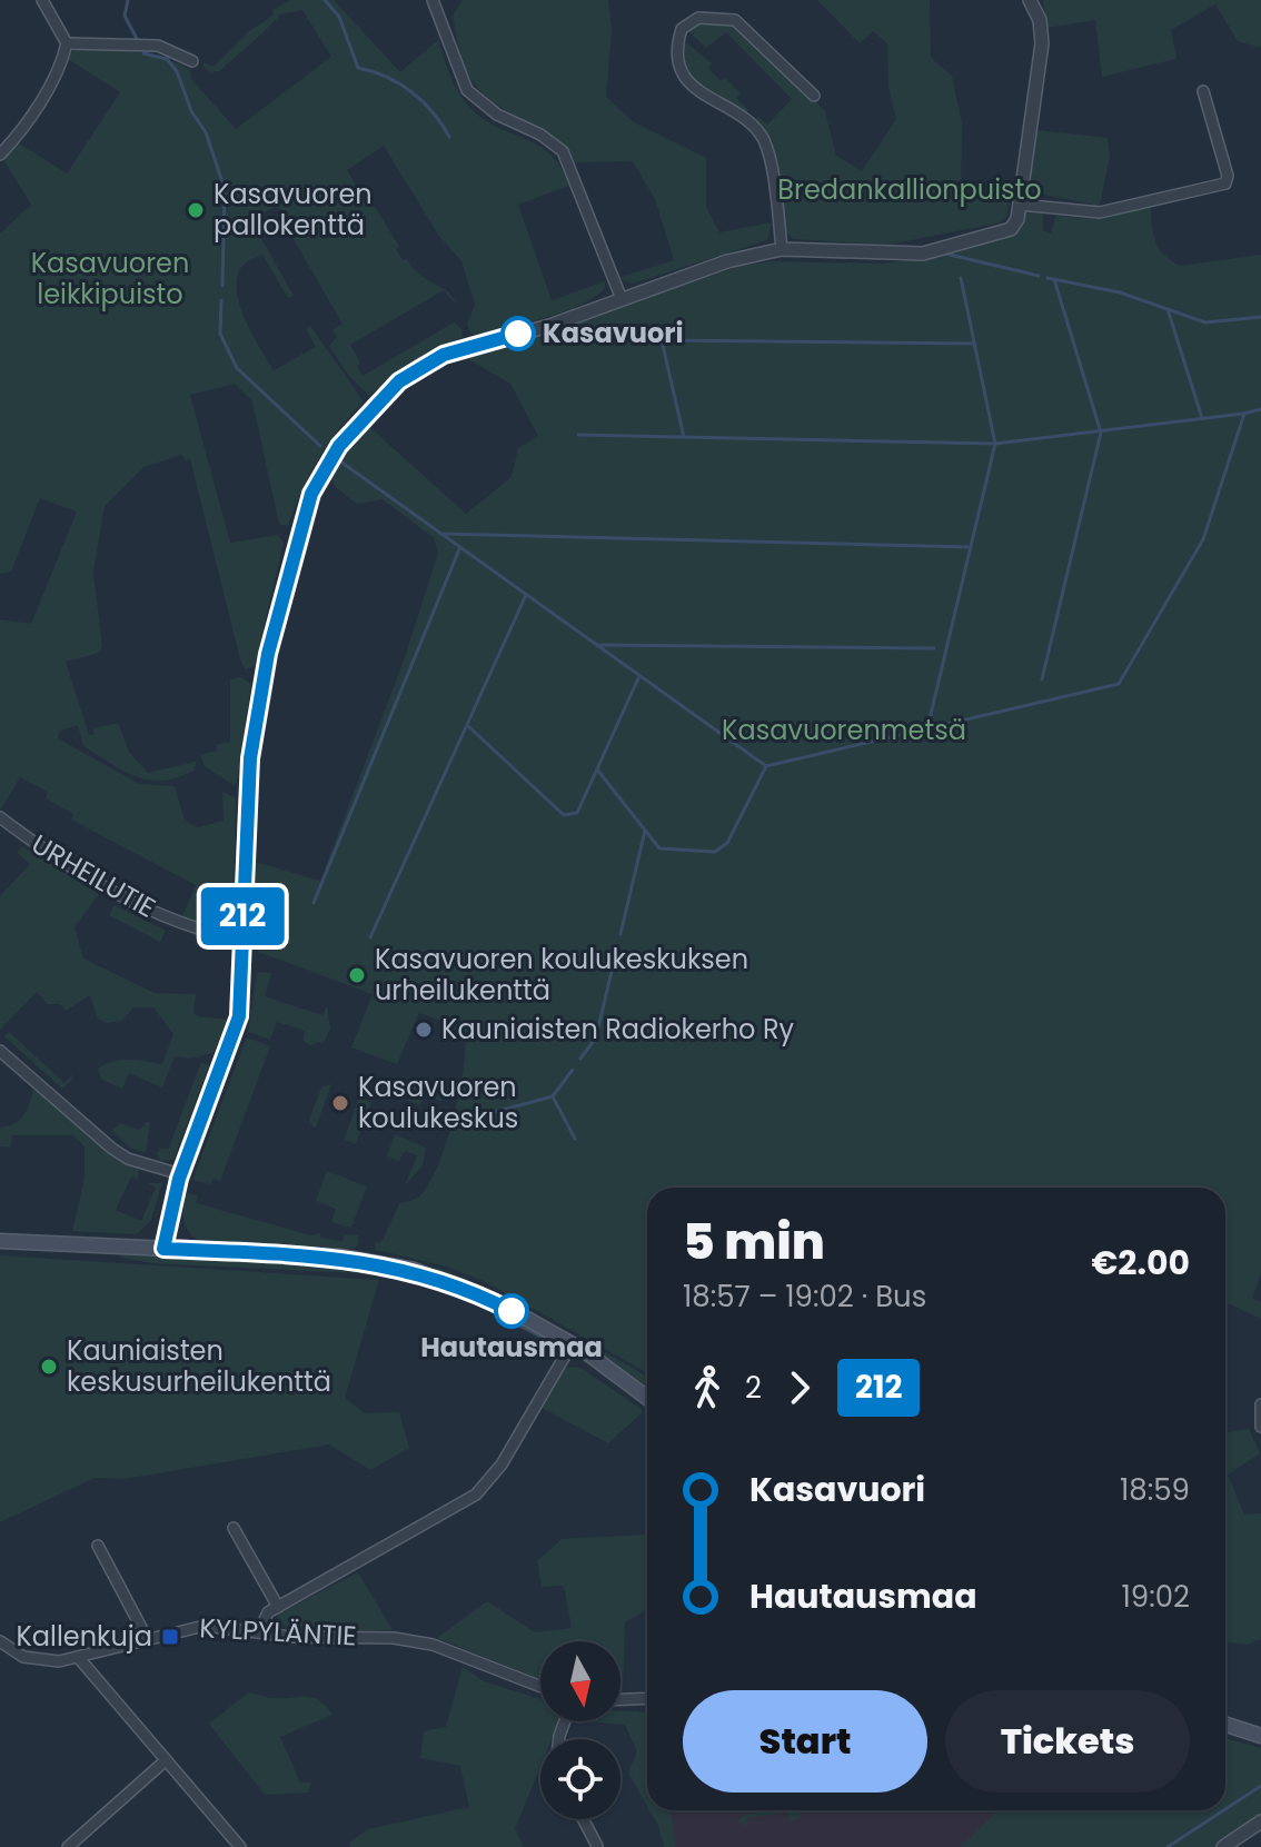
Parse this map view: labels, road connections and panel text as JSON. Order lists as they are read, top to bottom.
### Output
{
  "streets": {
    "street": ["URHEILUTIE", "KYLPYLÄNTIE"]
  },
  "parks": ["Bredankallionpuisto", "Kasavuoren leikkipuisto", "Kasavuorenmetsä"],
  "places": {
    "other": [
      "Kasavuoren pallokenttä",
      "Kasavuori",
      "Kasavuoren koulukeskuksen urheilukenttä",
      "Kauniaisten Radiokerho Ry",
      "Kasavuoren koulukeskus",
      "Hautausmaa",
      "Kauniaisten keskusurheilukenttä"
    ],
    "transit": ["Kallenkuja"]
  },
  "lines": ["bus line 212"],
  "north": "bottom",
  "page": {
    "on_map": "212",
    "heading": ["5 min", "18:57 – 19:02 · Bus", "€2.00"],
    "legs": ["2", "212"],
    "list": [
      {
        "name": "Kasavuori",
        "value": "18:59"
      },
      {
        "name": "Hautausmaa",
        "value": "19:02"
      }
    ],
    "buttons": ["Start", "Tickets"]
  }
}
